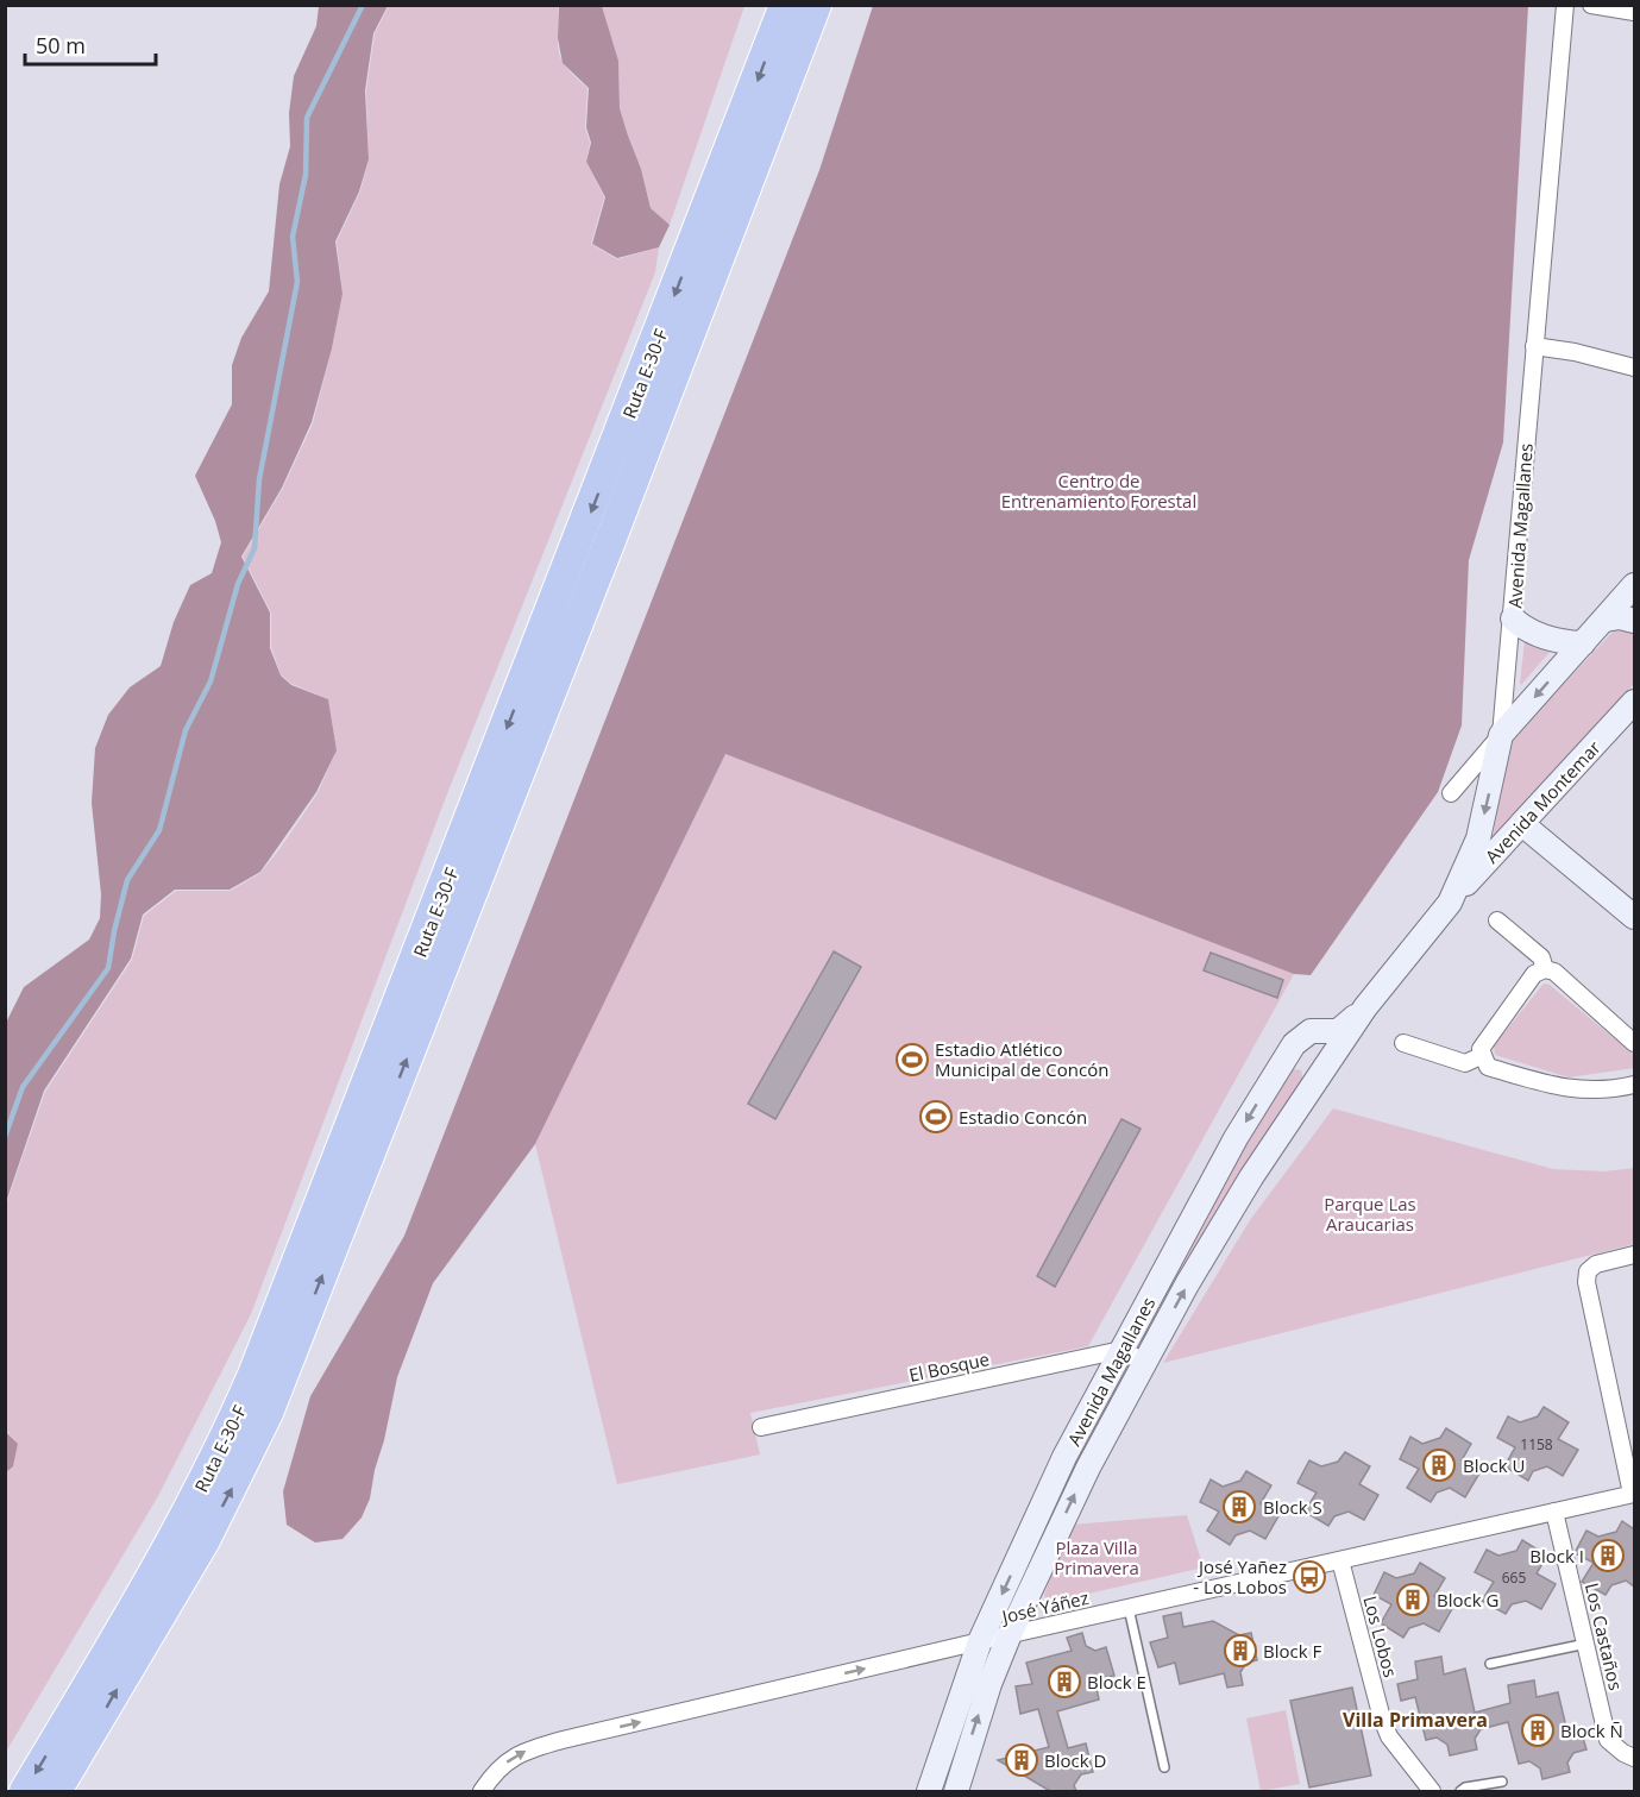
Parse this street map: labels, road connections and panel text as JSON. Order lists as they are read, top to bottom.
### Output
{
  "streets": {
    "highway": ["Ruta E-30-F"],
    "main road": ["Avenida Magallanes", "Avenida Montemar"],
    "street": [
      "El Bosque",
      "José Yáñez",
      "Los Lobos",
      "Los Castaños"
    ]
  },
  "crossings": [
    ["Avenida Magallanes", "Avenida Montemar"],
    ["Avenida Magallanes", "El Bosque"],
    ["Avenida Magallanes", "José Yáñez"],
    ["José Yáñez", "Los Lobos"],
    ["José Yáñez", "Los Castaños"]
  ],
  "one_way": ["José Yáñez"],
  "districts": ["Villa Primavera"],
  "parks": ["Centro de Entrenamiento Forestal", "Parque Las Araucarias", "Plaza Villa Primavera"],
  "places": {
    "sports": ["Estadio Atlético Municipal de Concón", "Estadio Concón"],
    "building": [
      "Block U",
      "Block S",
      "Block I",
      "Block G",
      "Block F",
      "Block E",
      "Block Ñ",
      "Block D"
    ],
    "bus stop": ["José Yañez - Los Lobos"]
  },
  "house_numbers": ["1158", "665"],
  "scale_bar": "50 m"
}
